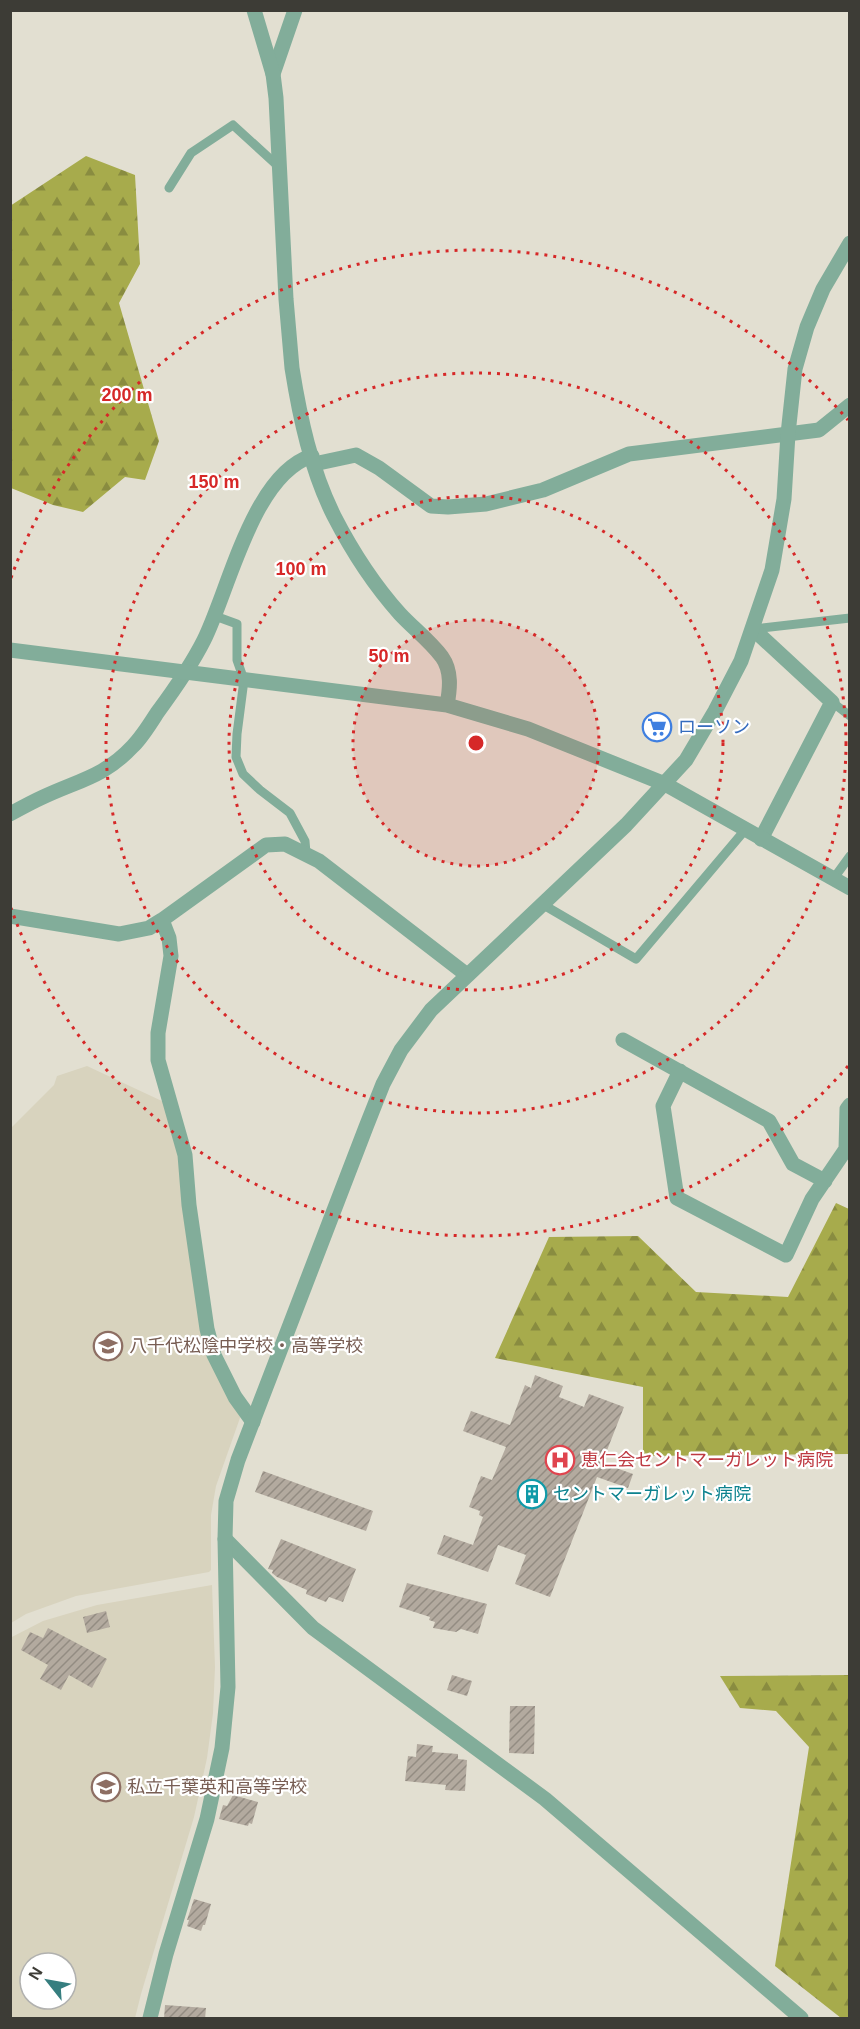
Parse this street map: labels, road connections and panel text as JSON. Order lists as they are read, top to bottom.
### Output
{
  "places": {
    "supermarket": ["ローソン"],
    "school or university": ["八千代松陰中学校・高等学校", "私立千葉英和高等学校"],
    "hospital": ["恵仁会セントマーガレット病院"],
    "building": ["セントマーガレット病院"]
  },
  "north": "top left",
  "rings": [
    "200 m",
    "150 m",
    "100 m",
    "50 m"
  ]
}
